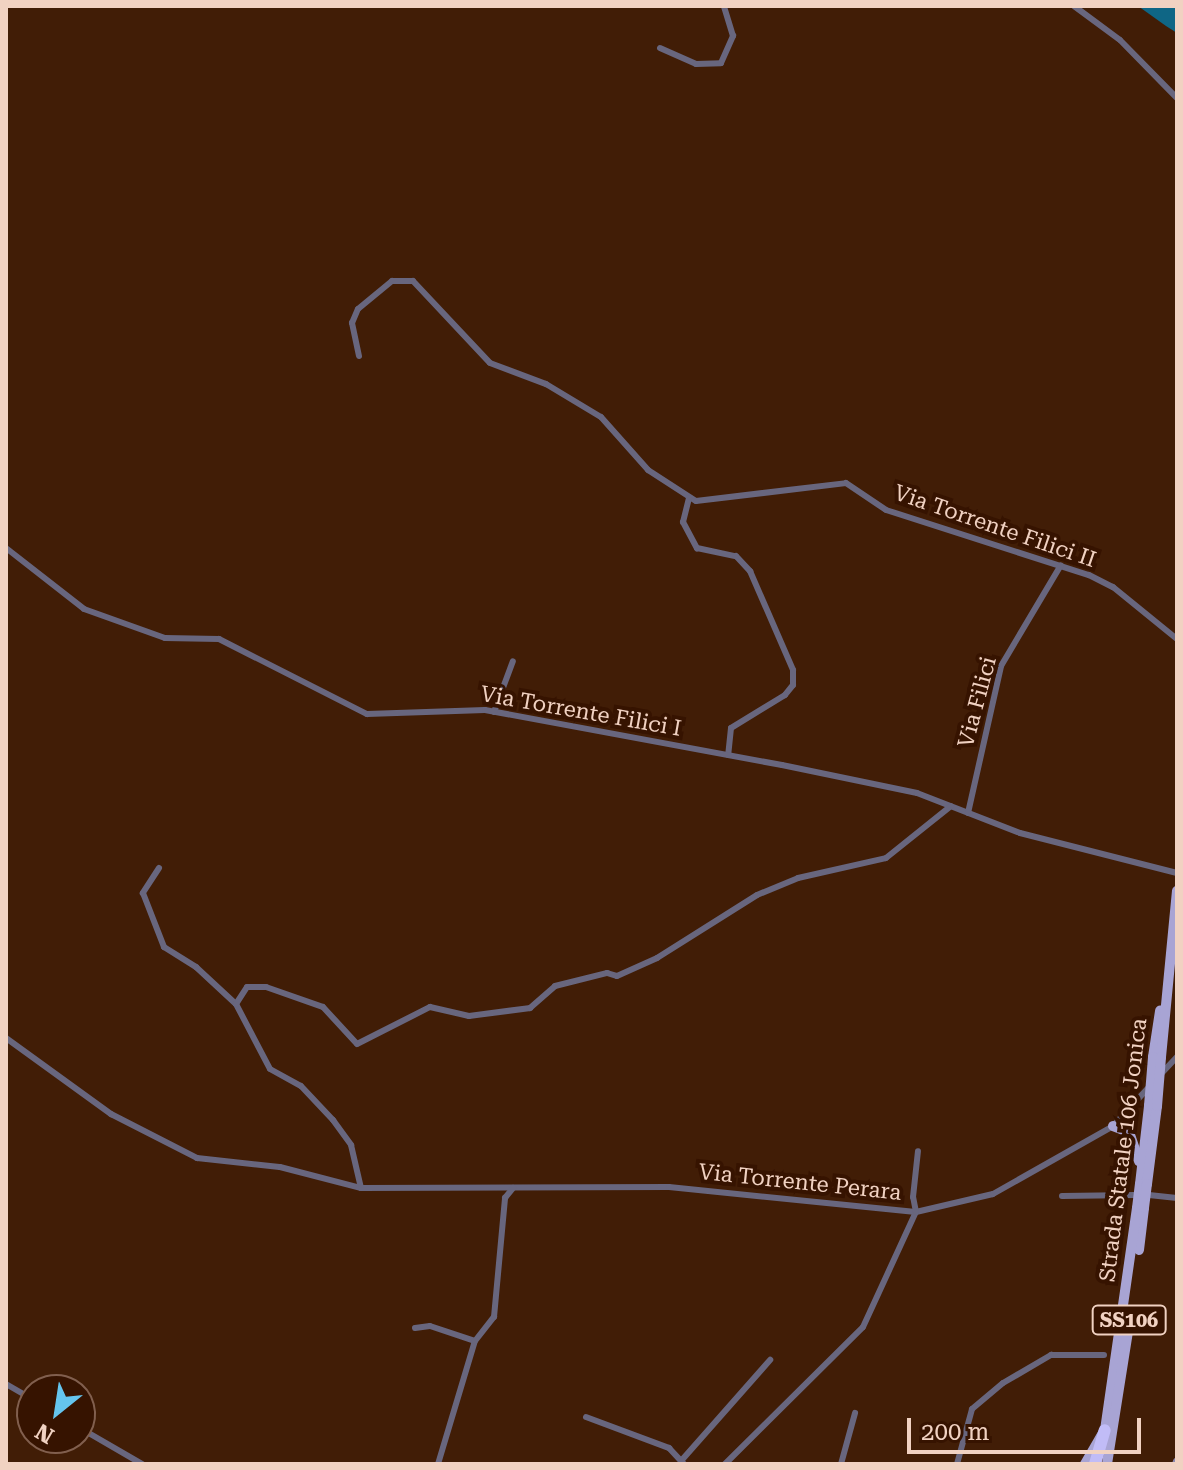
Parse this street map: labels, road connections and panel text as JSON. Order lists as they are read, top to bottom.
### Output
{
  "streets": {
    "highway": ["Strada Statale 106 Jonica", "SS106"],
    "street": [
      "Via Torrente Filici II",
      "Via Filici",
      "Via Torrente Filici I",
      "Via Torrente Perara"
    ]
  },
  "crossings": [
    ["Via Torrente Filici II", "Via Filici"],
    ["Via Filici", "Via Torrente Filici I"]
  ],
  "scale_bar": "200 m",
  "north": "bottom left"
}
